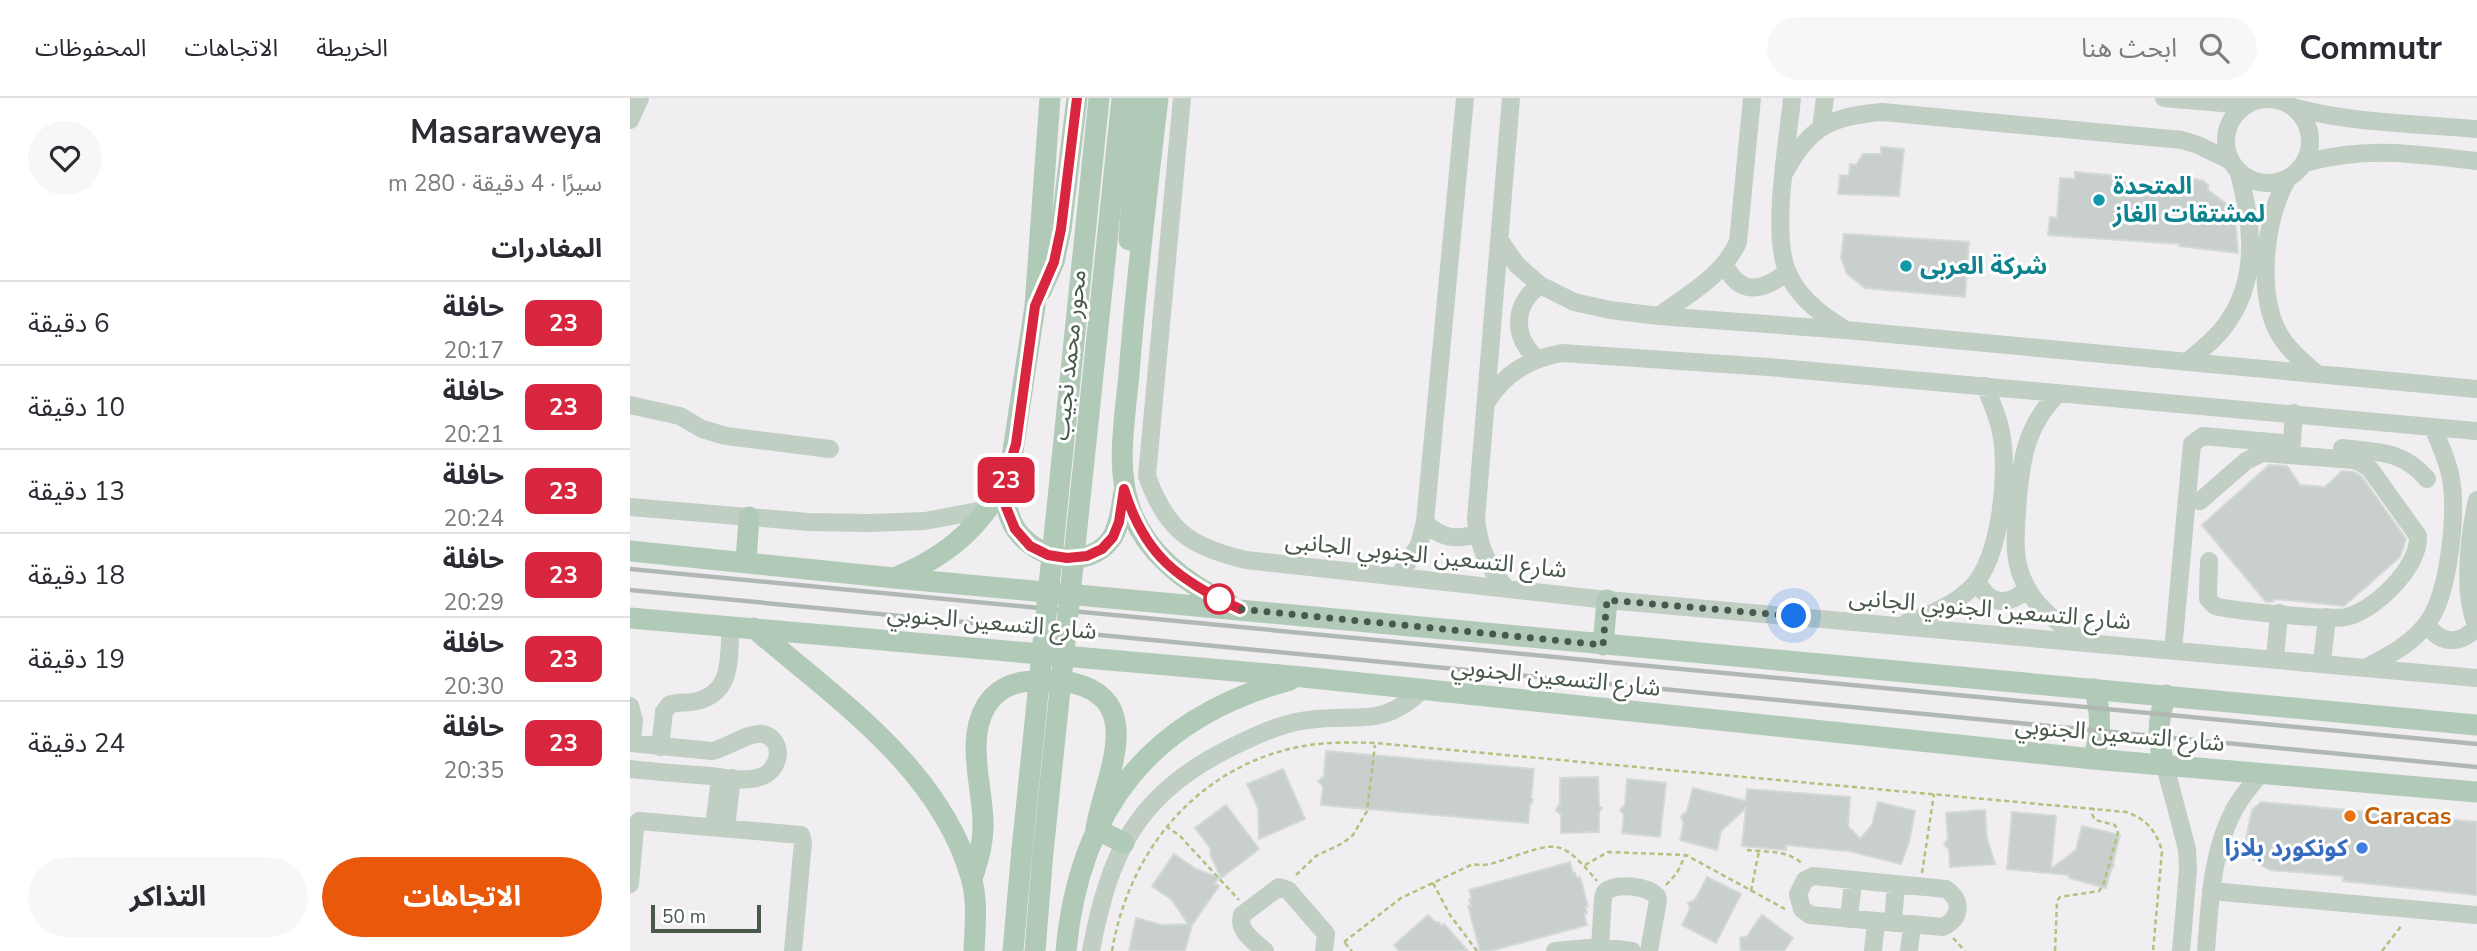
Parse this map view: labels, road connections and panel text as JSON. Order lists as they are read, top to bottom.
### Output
{
  "streets": {
    "main road": ["محور محمد نجيب", "شارع التسعين الجنوبي"],
    "street": ["شارع التسعين الجنوبي الجانبى"]
  },
  "places": [
    "المتحدة لمشتقات الغاز",
    "شركة العربى",
    "Caracas",
    "كونكورد بلازا"
  ],
  "lines": ["bus line 23"],
  "scale_bar": "50 m",
  "page": {
    "header": "Commutr",
    "search": "ابحث هنا",
    "nav": ["الخريطة", "الاتجاهات", "المحفوظات"],
    "on_map": "23",
    "heading": [
      ["Masaraweya", "سيرًا · 4 دقيقة · 280 m"],
      "المغادرات"
    ],
    "list": [
      {
        "mark": "23",
        "name": "حافلة",
        "note": "20:17",
        "value": "6 دقيقة"
      },
      {
        "mark": "23",
        "name": "حافلة",
        "note": "20:21",
        "value": "10 دقيقة"
      },
      {
        "mark": "23",
        "name": "حافلة",
        "note": "20:24",
        "value": "13 دقيقة"
      },
      {
        "mark": "23",
        "name": "حافلة",
        "note": "20:29",
        "value": "18 دقيقة"
      },
      {
        "mark": "23",
        "name": "حافلة",
        "note": "20:30",
        "value": "19 دقيقة"
      },
      {
        "mark": "23",
        "name": "حافلة",
        "note": "20:35",
        "value": "24 دقيقة"
      }
    ],
    "buttons": ["الاتجاهات", "التذاكر"],
    "scale": "50 m"
  }
}
